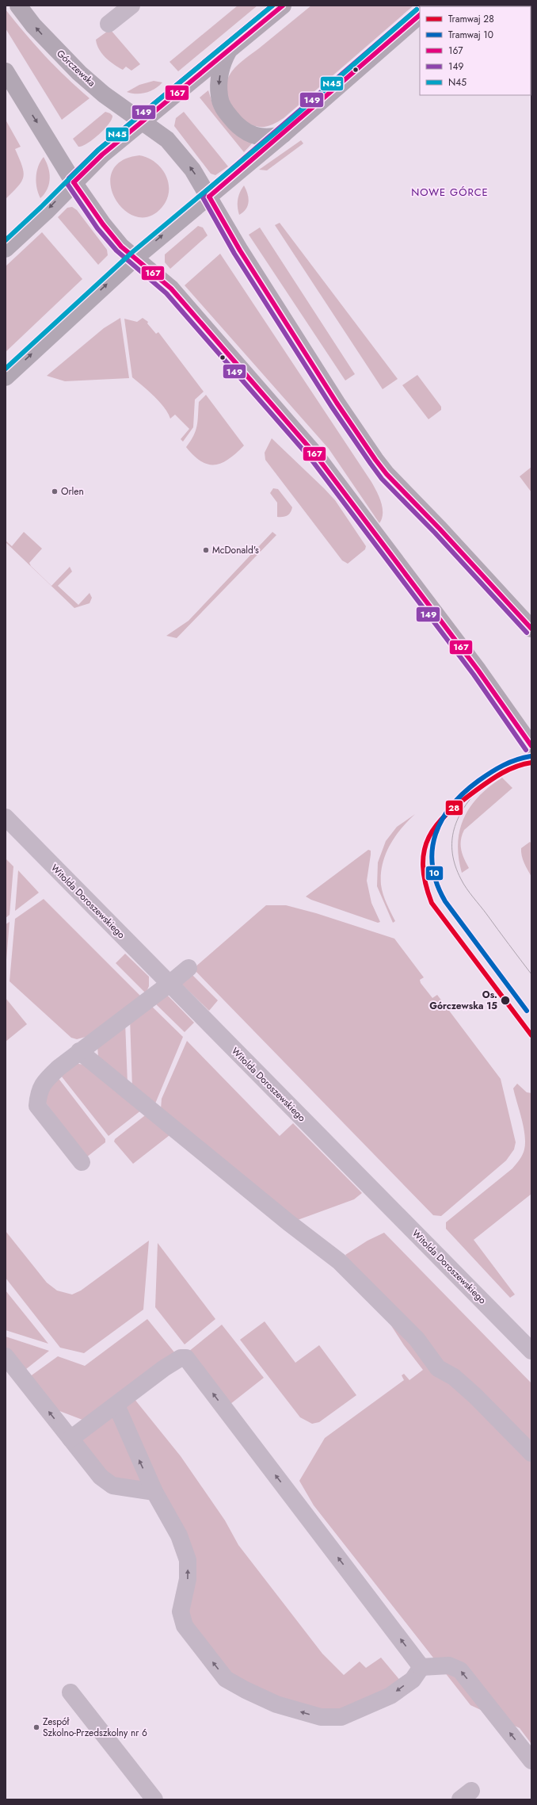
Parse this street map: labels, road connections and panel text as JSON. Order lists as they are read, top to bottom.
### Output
{
  "streets": {
    "main road": ["Górczewska"],
    "street": ["Witolda Doroszewskiego"]
  },
  "districts": ["NOWE GÓRCE"],
  "places": [
    "Orlen",
    "McDonald's",
    "Os. Górczewska 15",
    "Zespół Szkolno-Przedszkolny nr 6"
  ],
  "lines": [
    "transit line 167",
    "transit line 149",
    "transit line N45",
    "tram line 10",
    "tram line 28"
  ],
  "legend": [
    "Tramwaj 28",
    "Tramwaj 10",
    "167",
    "149",
    "N45"
  ]
}
